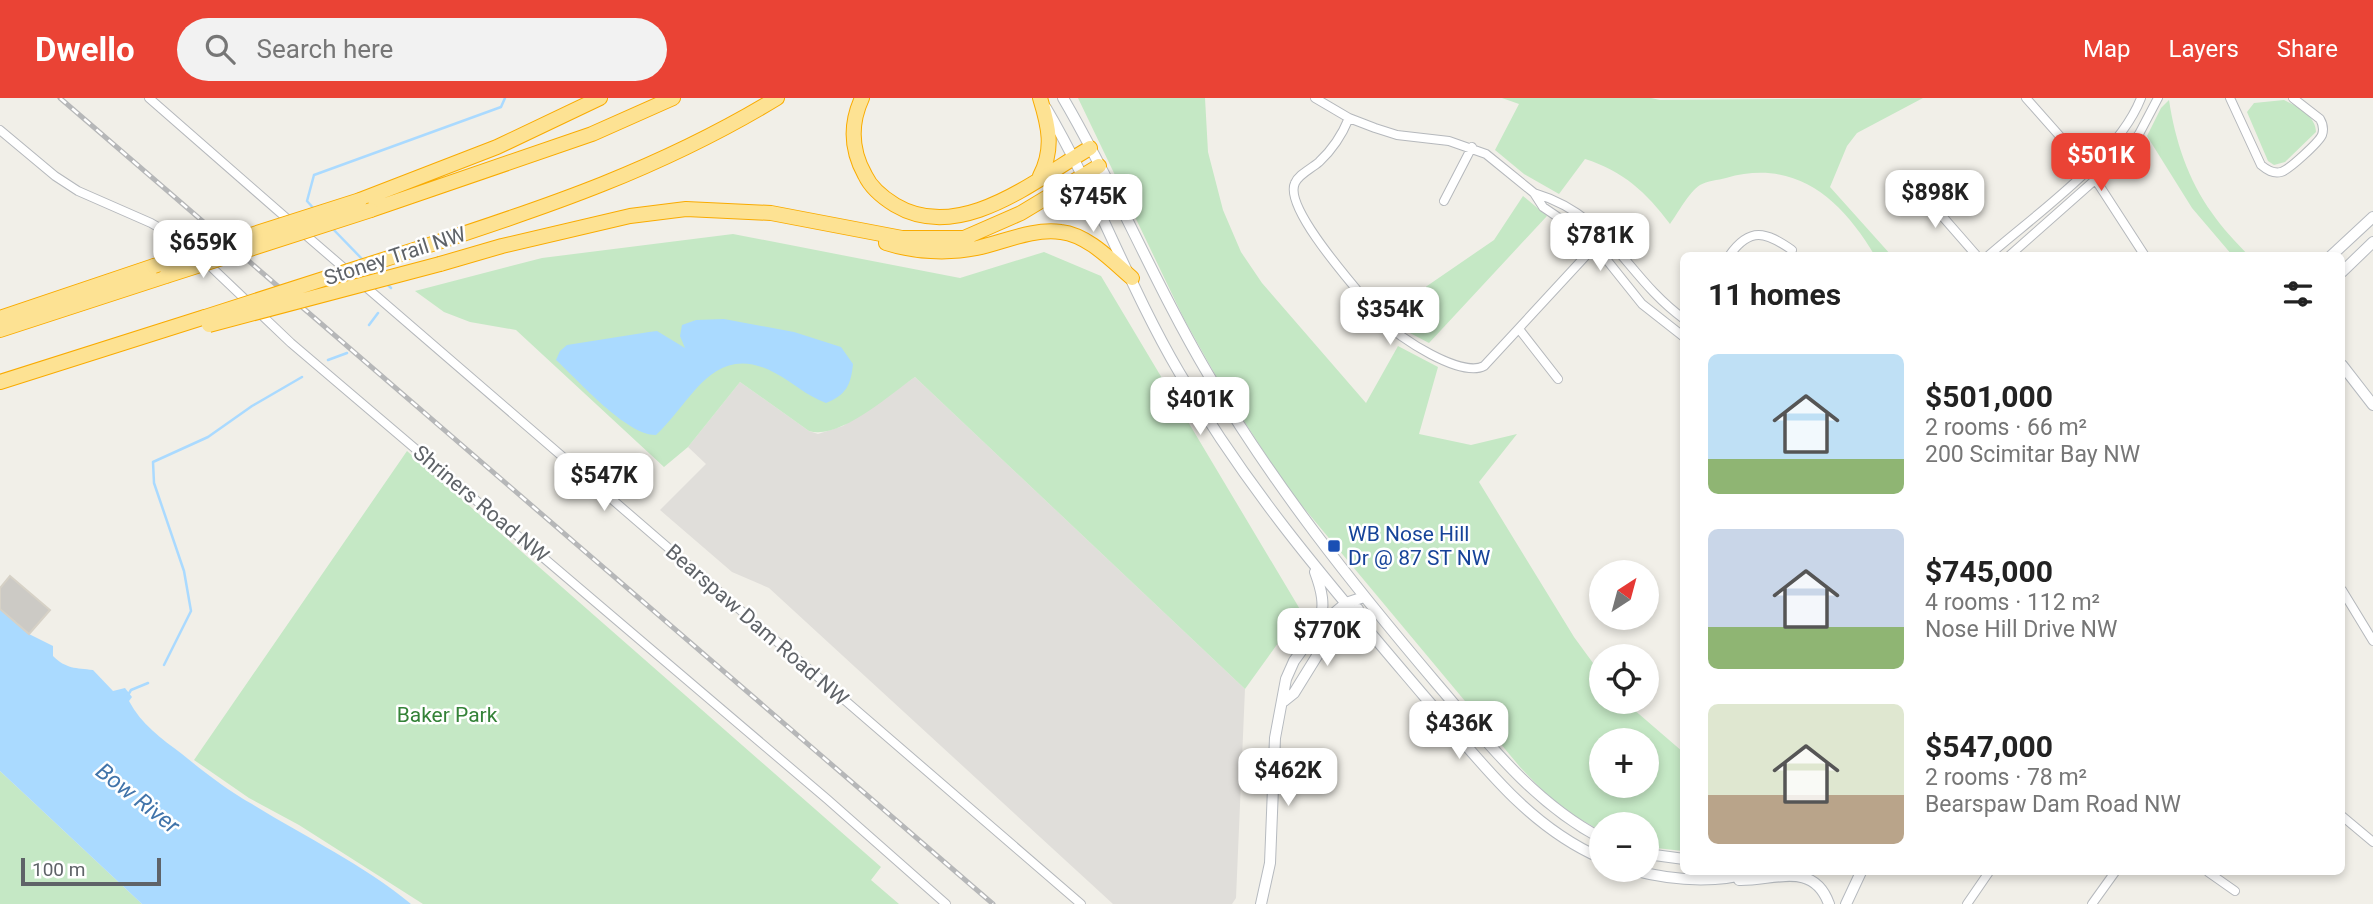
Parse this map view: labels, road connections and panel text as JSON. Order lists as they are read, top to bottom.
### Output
{
  "streets": {
    "highway": ["Stoney Trail NW"],
    "street": ["Shriners Road NW", "Bearspaw Dam Road NW"]
  },
  "water": ["Bow River"],
  "parks": ["Baker Park"],
  "places": {
    "transit": ["WB Nose Hill Dr @ 87 ST NW"]
  },
  "scale_bar": "100 m",
  "north": "top right",
  "page": {
    "header": "Dwello",
    "search": "Search here",
    "nav": ["Map", "Layers", "Share"],
    "price": [
      "$501K",
      "$898K",
      "$745K",
      "$781K",
      "$659K",
      "$354K",
      "$401K",
      "$547K",
      "$770K",
      "$436K",
      "$462K"
    ],
    "heading": "11 homes",
    "list": [
      {
        "name": "$501,000",
        "note": "2 rooms · 66 m² · 200 Scimitar Bay NW"
      },
      {
        "name": "$745,000",
        "note": "4 rooms · 112 m² · Nose Hill Drive NW"
      },
      {
        "name": "$547,000",
        "note": "2 rooms · 78 m² · Bearspaw Dam Road NW"
      }
    ],
    "map_buttons": ["+", "−"],
    "scale": "100 m"
  }
}
